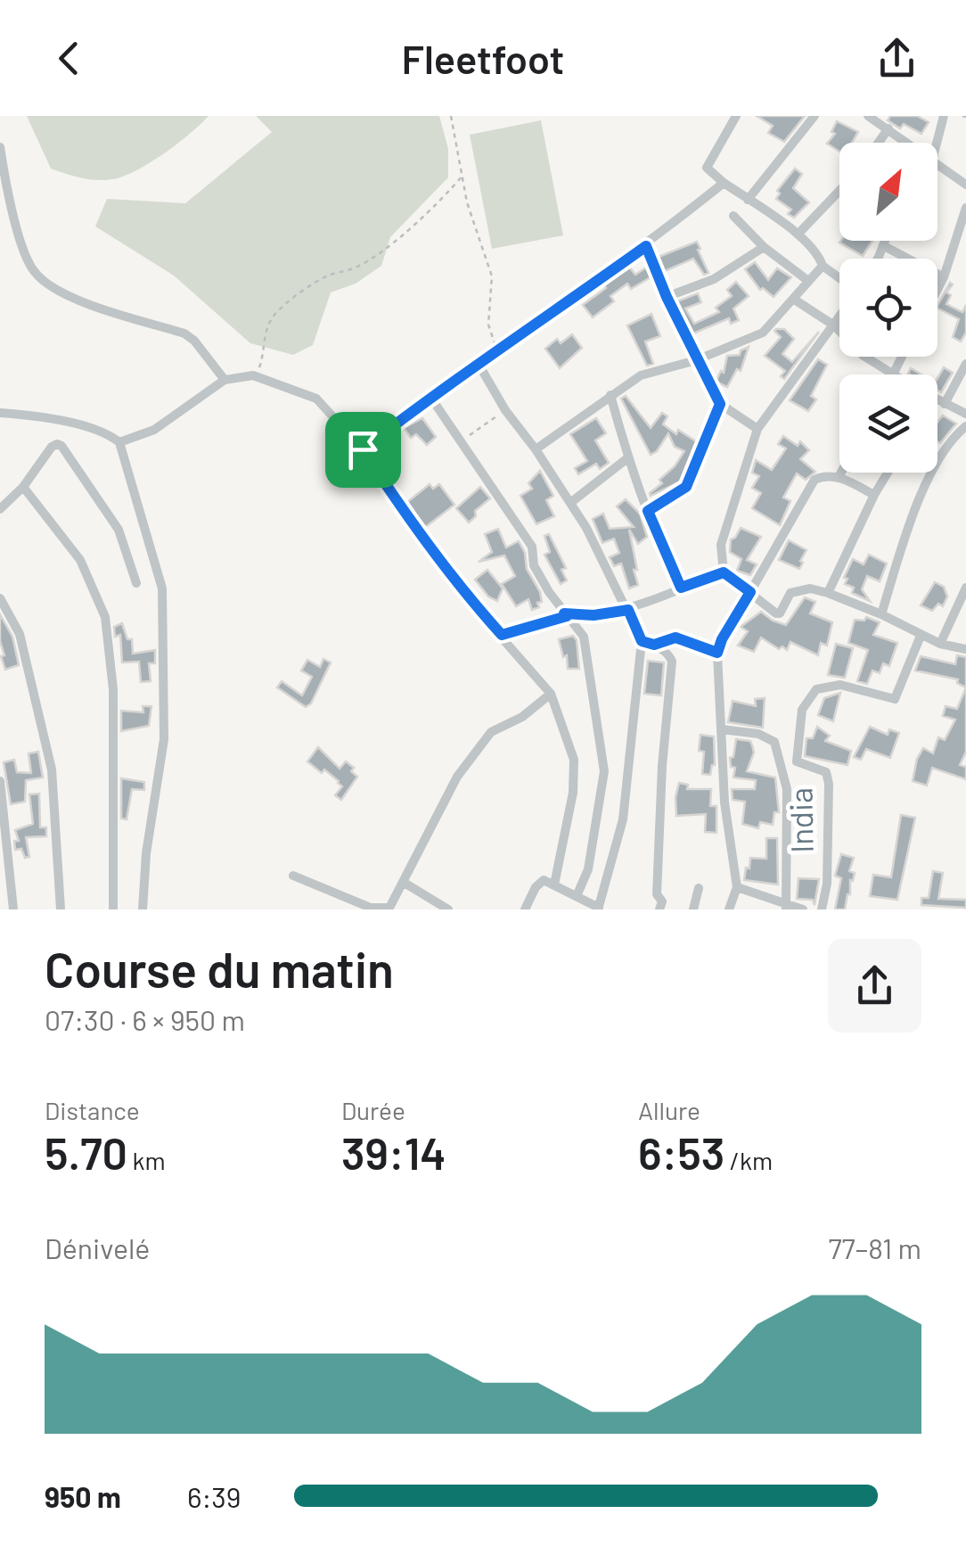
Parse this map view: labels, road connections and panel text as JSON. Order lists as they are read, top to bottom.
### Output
{
  "streets": {
    "street": ["India"]
  },
  "north": "top right",
  "page": {
    "header": "Fleetfoot",
    "heading": ["Course du matin", "07:30 · 6 × 950 m"],
    "stats": [
      ["Distance", "5.70 km"],
      ["Durée", "39:14"],
      ["Allure", "6:53 /km"]
    ],
    "chart": ["Dénivelé", "77–81 m"],
    "list": [
      {
        "name": "950 m",
        "note": "6:39"
      }
    ]
  }
}
